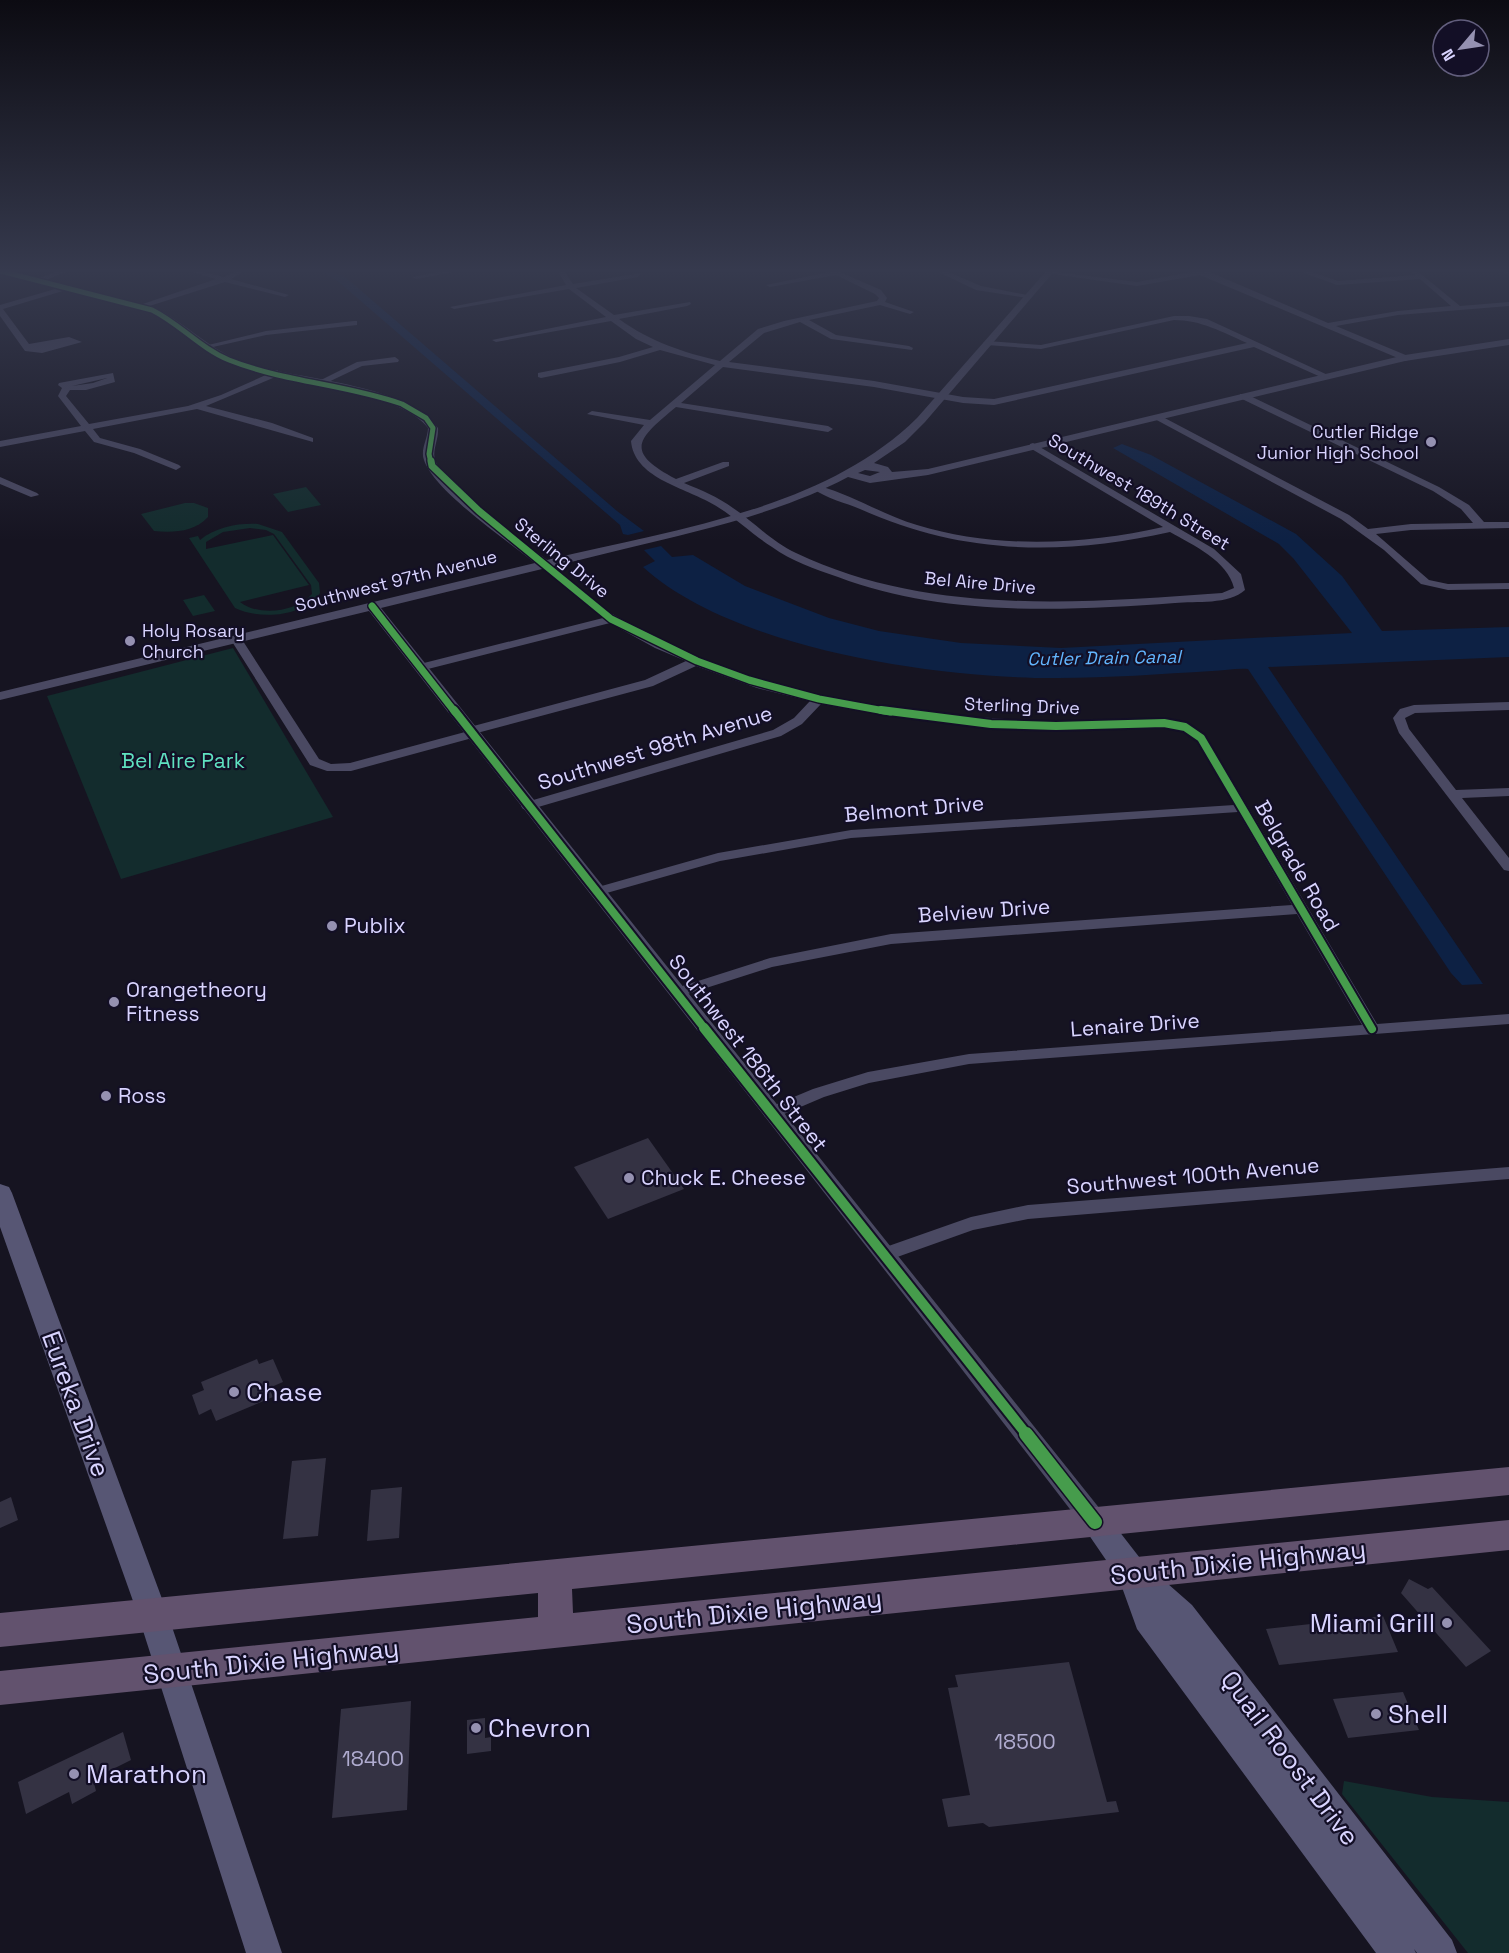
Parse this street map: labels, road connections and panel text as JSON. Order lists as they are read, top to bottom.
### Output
{
  "streets": {
    "highway": ["South Dixie Highway"],
    "main road": ["Eureka Drive", "Quail Roost Drive"],
    "street": [
      "Southwest 189th Street",
      "Sterling Drive",
      "Southwest 97th Avenue",
      "Bel Aire Drive",
      "Southwest 98th Avenue",
      "Belmont Drive",
      "Belgrade Road",
      "Belview Drive",
      "Lenaire Drive",
      "Southwest 186th Street",
      "Southwest 100th Avenue"
    ]
  },
  "crossings": [
    ["Southwest 189th Street", "Bel Aire Drive"],
    ["Sterling Drive", "Southwest 97th Avenue"],
    ["Sterling Drive", "Southwest 98th Avenue"],
    ["Sterling Drive", "Belgrade Road"],
    ["Southwest 97th Avenue", "Bel Aire Drive"],
    ["Southwest 97th Avenue", "Southwest 186th Street"],
    ["Southwest 98th Avenue", "Southwest 186th Street"],
    ["Belmont Drive", "Belgrade Road"],
    ["Belmont Drive", "Southwest 186th Street"],
    ["Belgrade Road", "Belview Drive"],
    ["Belgrade Road", "Lenaire Drive"],
    ["Belview Drive", "Southwest 186th Street"],
    ["Lenaire Drive", "Southwest 186th Street"],
    ["Southwest 186th Street", "Southwest 100th Avenue"],
    ["Southwest 186th Street", "Quail Roost Drive"],
    ["Eureka Drive", "South Dixie Highway"],
    ["South Dixie Highway", "Quail Roost Drive"]
  ],
  "water": ["Cutler Drain Canal"],
  "parks": ["Bel Aire Park"],
  "places": [
    "Cutler Ridge Junior High School",
    "Holy Rosary Church",
    "Publix",
    "Orangetheory Fitness",
    "Ross",
    "Chuck E. Cheese",
    "Chase",
    "Miami Grill",
    "Shell",
    "Chevron",
    "Marathon"
  ],
  "house_numbers": ["18500", "18400"],
  "north": "bottom left"
}
